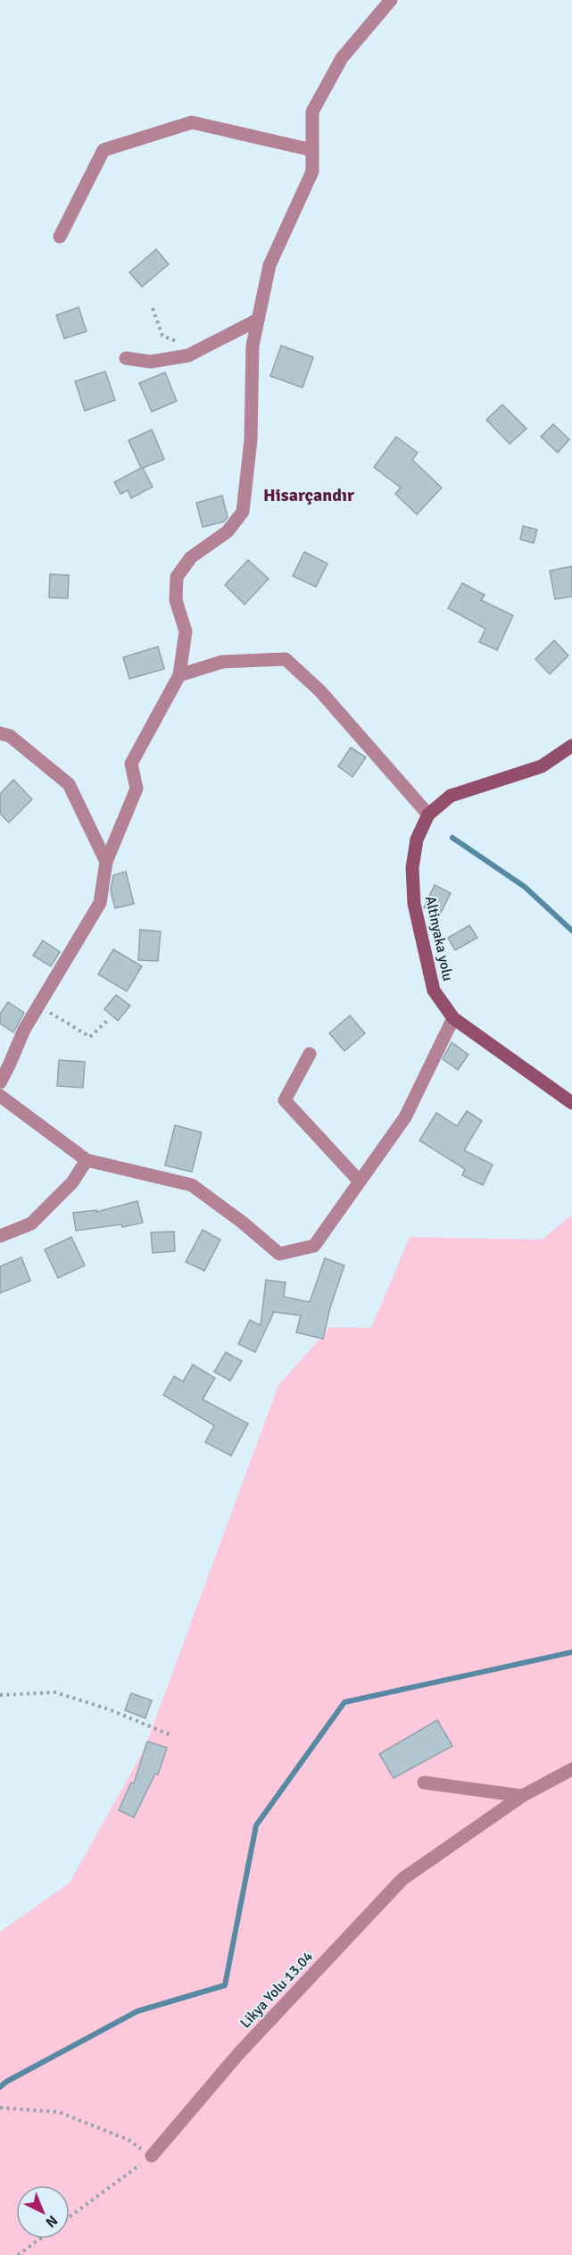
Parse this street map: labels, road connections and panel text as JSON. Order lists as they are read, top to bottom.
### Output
{
  "streets": {
    "main road": ["Altinyaka yolu"],
    "street": ["Likya Yolu 13.04"]
  },
  "districts": ["Hisarçandır"],
  "north": "bottom right"
}
